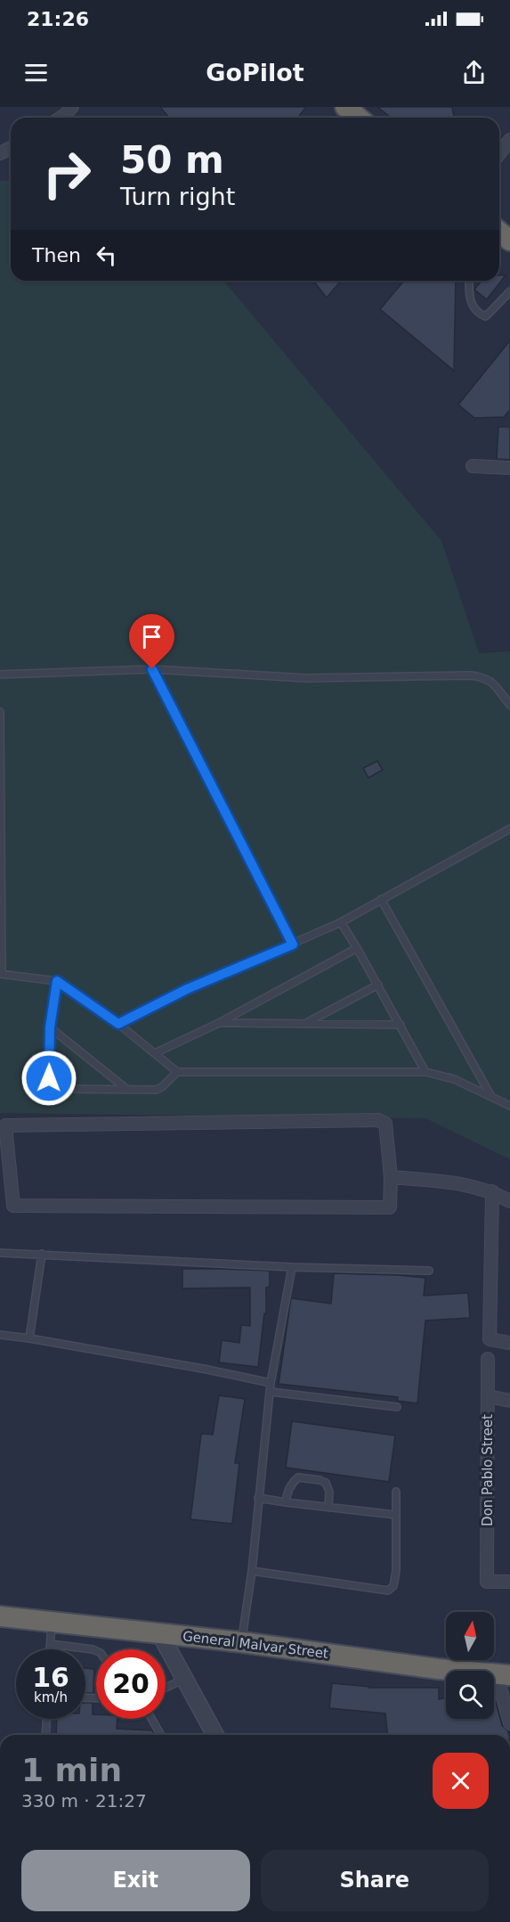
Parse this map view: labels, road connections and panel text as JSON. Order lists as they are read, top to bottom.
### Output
{
  "streets": {
    "highway": ["General Malvar Street"],
    "street": ["Don Pablo Street"]
  },
  "north": "top",
  "page": {
    "status": "21:26",
    "header": "GoPilot",
    "turn": ["50 m", "Turn right"],
    "then": "Then",
    "speed": "16 km/h",
    "limit": "20",
    "heading": ["1 min", "330 m · 21:27"],
    "buttons": ["Exit", "Share"]
  }
}
